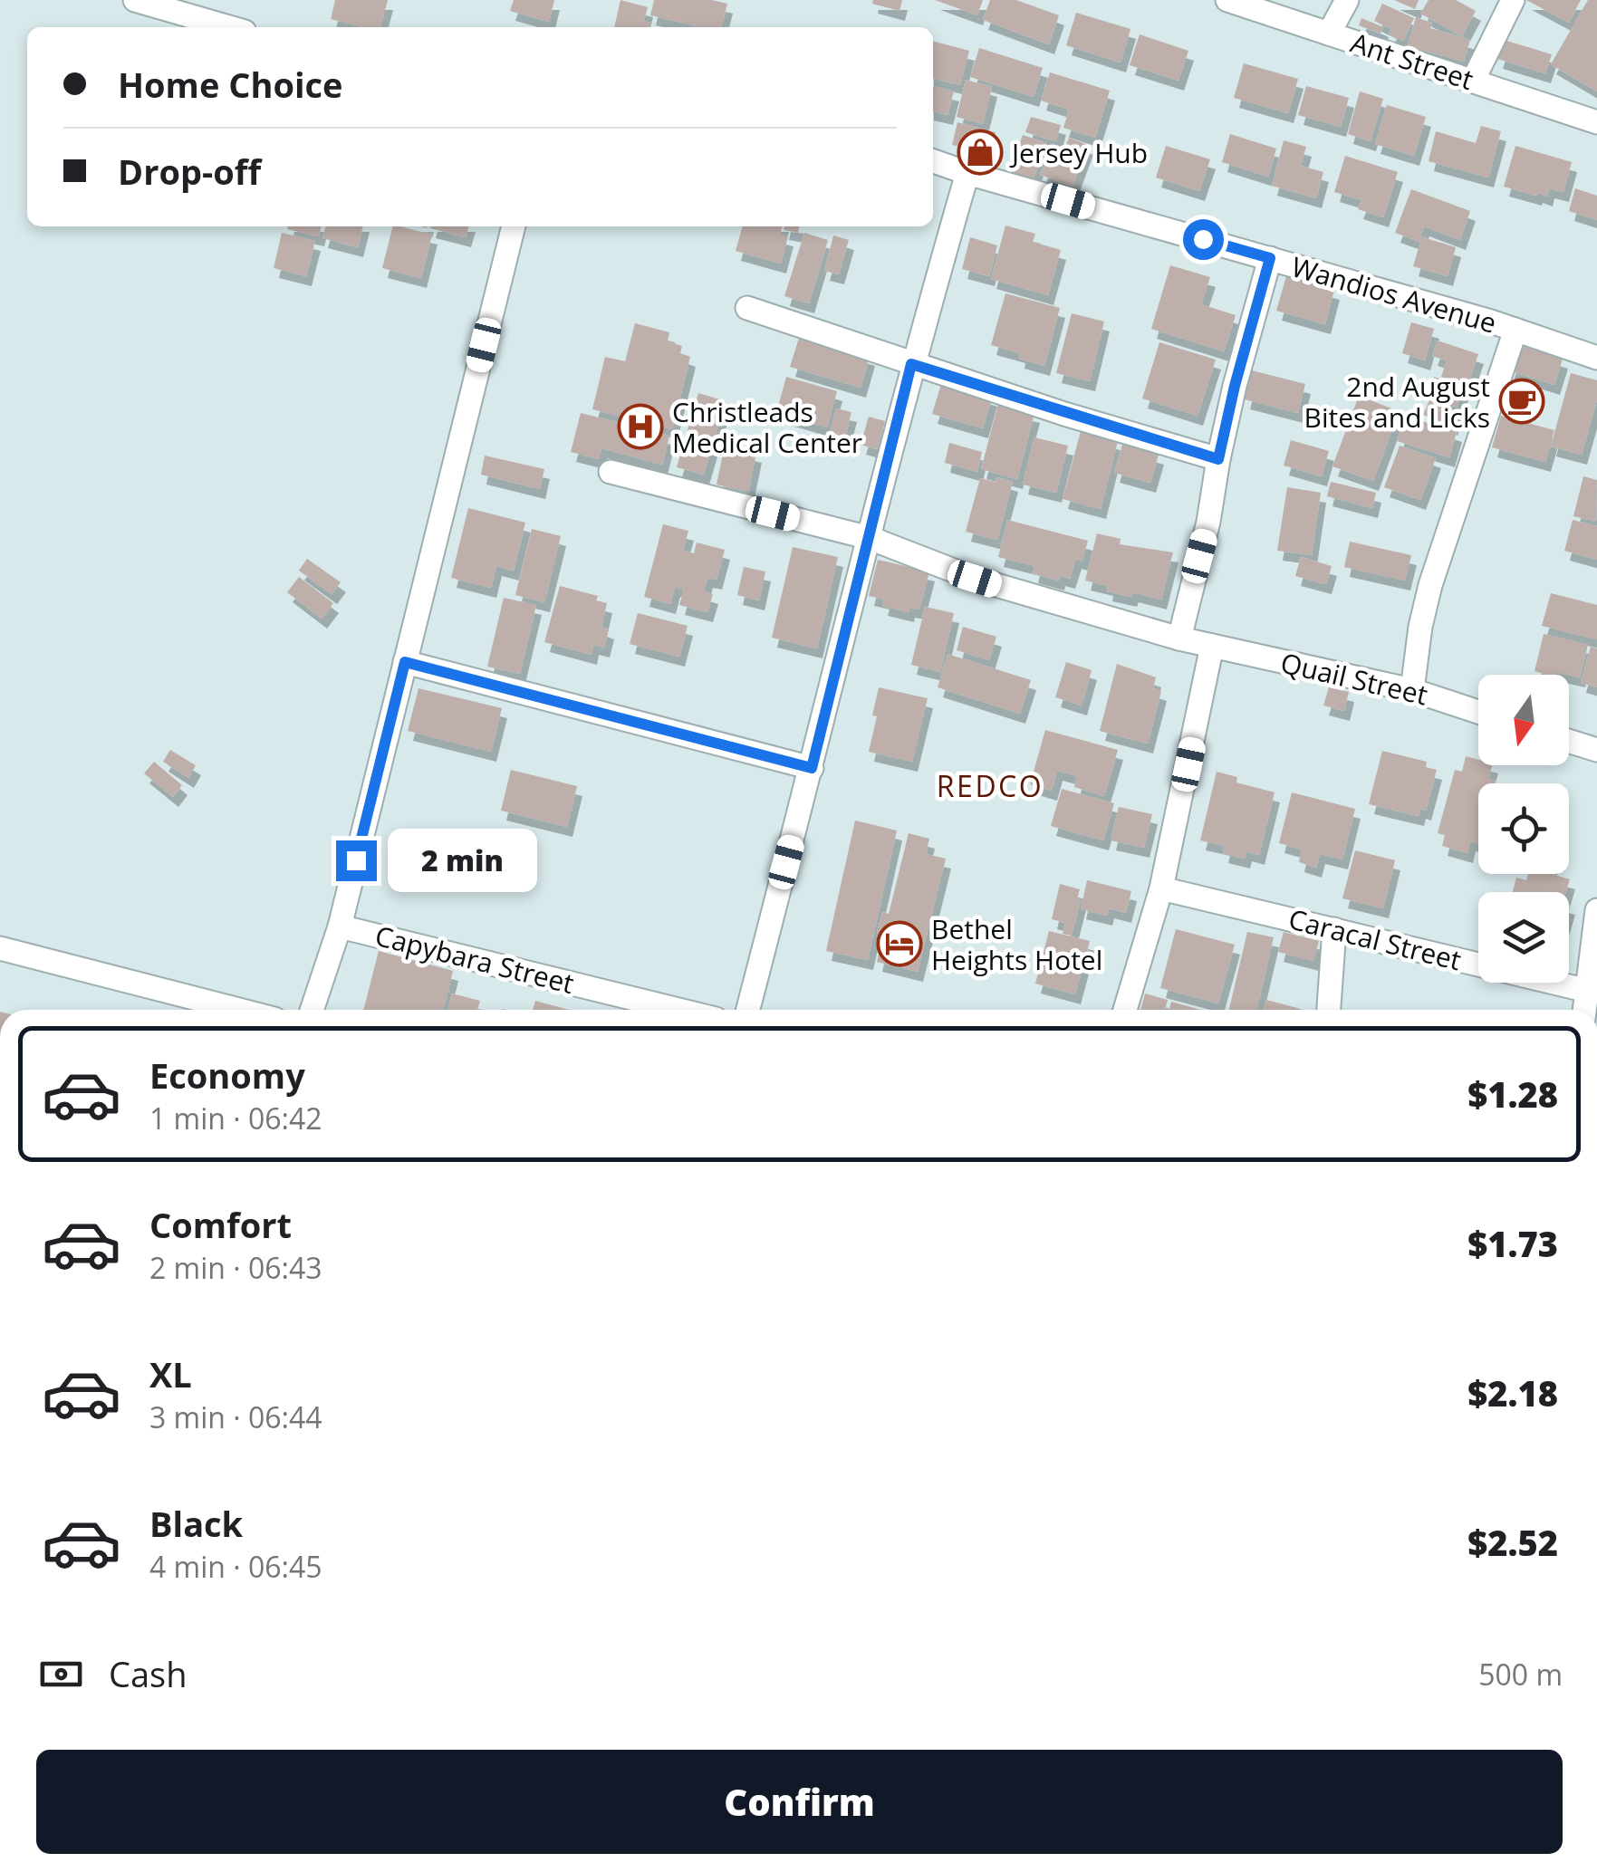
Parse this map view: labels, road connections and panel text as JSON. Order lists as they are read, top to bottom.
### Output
{
  "streets": {
    "street": [
      "Ant Street",
      "Wandios Avenue",
      "Quail Street",
      "Caracal Street",
      "Capybara Street"
    ]
  },
  "districts": ["REDCO"],
  "places": {
    "shop": ["Jersey Hub"],
    "cafe": ["2nd August Bites and Licks"],
    "hospital": ["Christleads Medical Center"],
    "hotel": ["Bethel Heights Hotel"]
  },
  "north": "bottom",
  "page": {
    "banner": ["Home Choice", "Drop-off"],
    "bubble": "2 min",
    "list": [
      {
        "name": "Economy",
        "note": "1 min · 06:42",
        "value": "$1.28"
      },
      {
        "name": "Comfort",
        "note": "2 min · 06:43",
        "value": "$1.73"
      },
      {
        "name": "XL",
        "note": "3 min · 06:44",
        "value": "$2.18"
      },
      {
        "name": "Black",
        "note": "4 min · 06:45",
        "value": "$2.52"
      }
    ],
    "pay": ["Cash", "500 m"],
    "buttons": "Confirm"
  }
}
